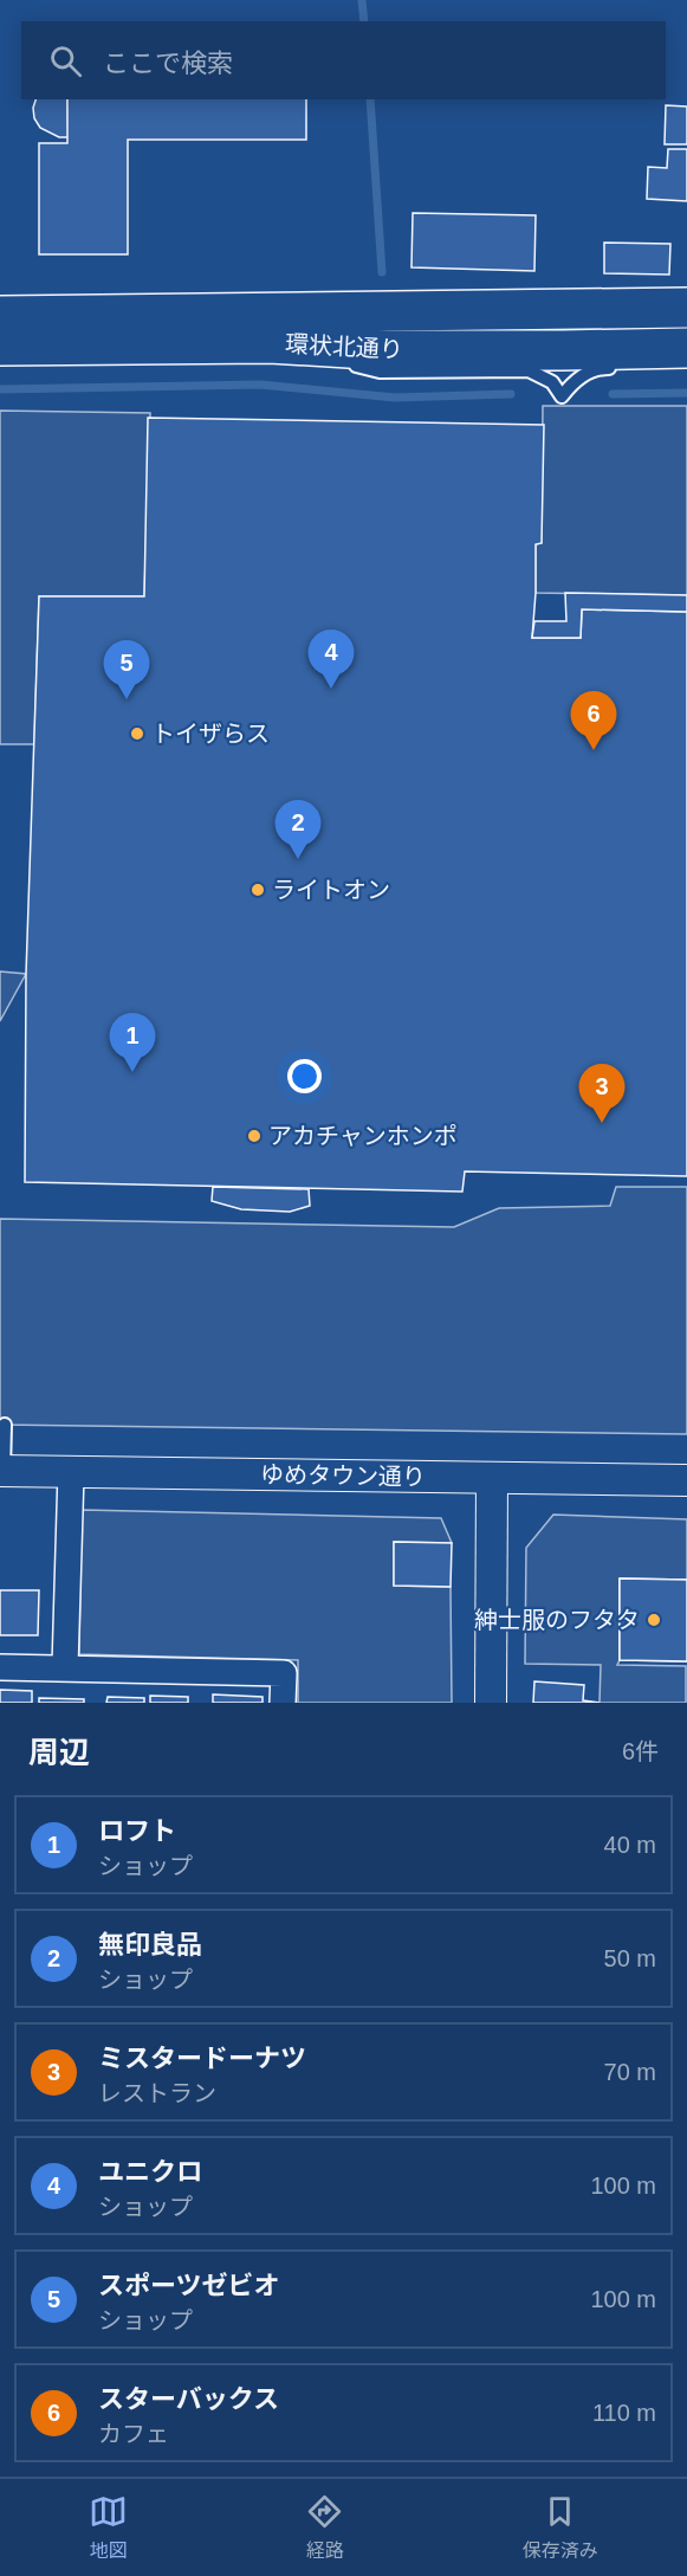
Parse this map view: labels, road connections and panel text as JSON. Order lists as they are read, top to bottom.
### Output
{
  "streets": {
    "highway": ["環状北通り"],
    "street": ["ゆめタウン通り"]
  },
  "places": [
    "トイザらス",
    "ライトオン",
    "アカチャンホンポ",
    "紳士服のフタタ"
  ],
  "page": {
    "search": "ここで検索",
    "pins": [
      "4",
      "5",
      "6",
      "2",
      "1",
      "3"
    ],
    "heading": ["周辺", "6件"],
    "list": [
      {
        "mark": "1",
        "name": "ロフト",
        "note": "ショップ",
        "value": "40 m"
      },
      {
        "mark": "2",
        "name": "無印良品",
        "note": "ショップ",
        "value": "50 m"
      },
      {
        "mark": "3",
        "name": "ミスタードーナツ",
        "note": "レストラン",
        "value": "70 m"
      },
      {
        "mark": "4",
        "name": "ユニクロ",
        "note": "ショップ",
        "value": "100 m"
      },
      {
        "mark": "5",
        "name": "スポーツゼビオ",
        "note": "ショップ",
        "value": "100 m"
      },
      {
        "mark": "6",
        "name": "スターバックス",
        "note": "カフェ",
        "value": "110 m"
      }
    ],
    "nav": ["地図", "経路", "保存済み"]
  }
}
